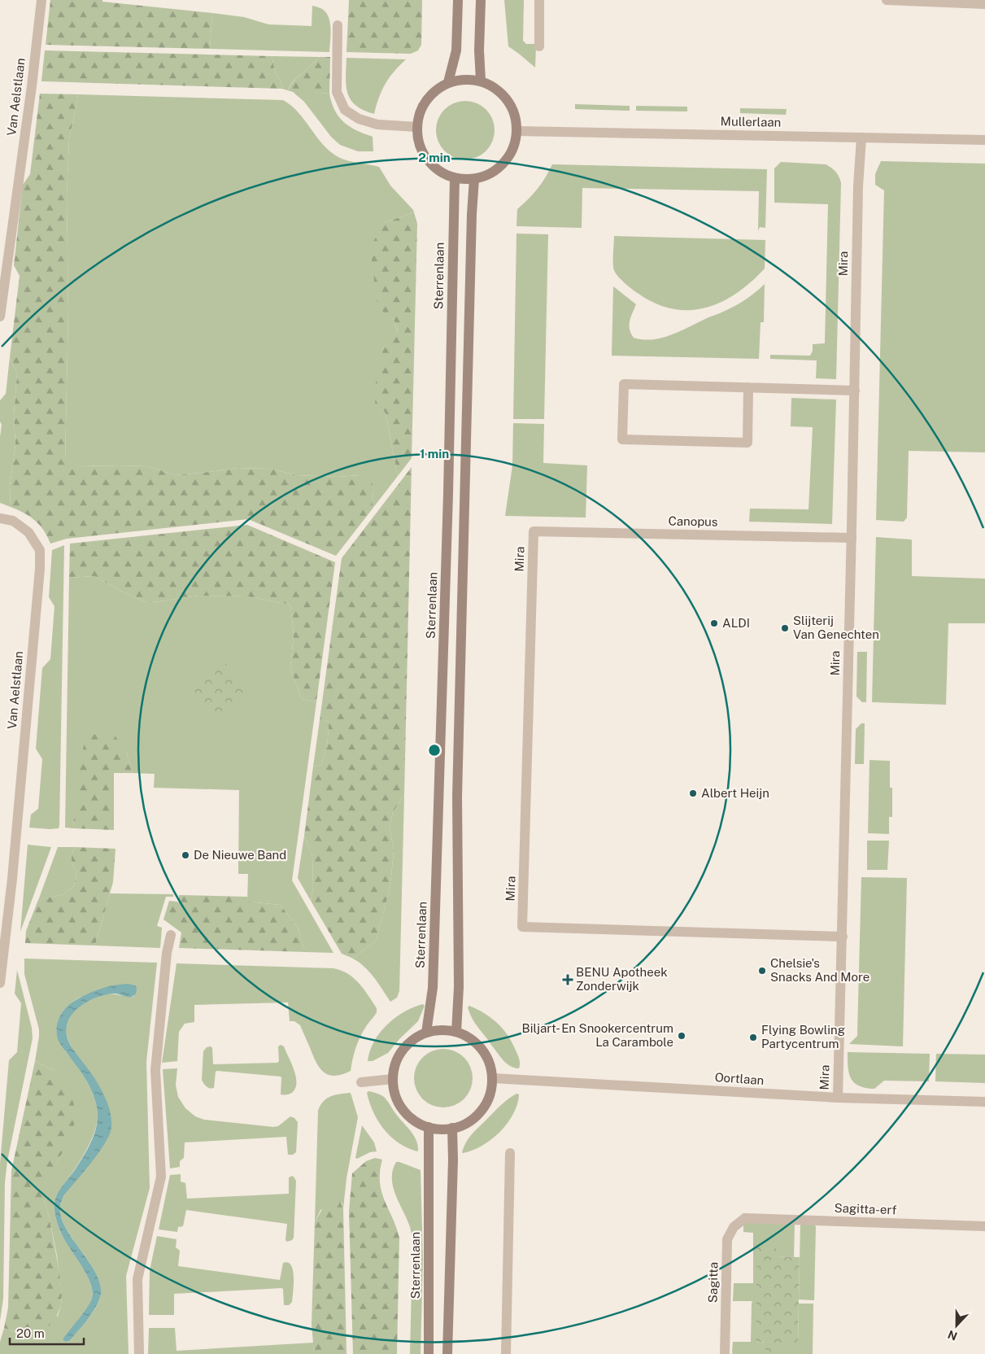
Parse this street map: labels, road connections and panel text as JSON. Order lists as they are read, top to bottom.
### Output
{
  "streets": {
    "street": [
      "Van Aelstlaan",
      "Mullerlaan",
      "Mira",
      "Sterrenlaan",
      "Canopus",
      "Oortlaan",
      "Sagitta-erf",
      "Sagitta"
    ]
  },
  "crossings": [
    ["Mullerlaan", "Mira"],
    ["Mullerlaan", "Sterrenlaan"],
    ["Mira", "Canopus"],
    ["Mira", "Oortlaan"],
    ["Sterrenlaan", "Oortlaan"],
    ["Sagitta-erf", "Sagitta"]
  ],
  "places": {
    "other": [
      "ALDI",
      "Slijterij Van Genechten",
      "Albert Heijn",
      "De Nieuwe Band",
      "Chelsie's Snacks And More",
      "Biljart- En Snookercentrum La Carambole",
      "Flying Bowling Partycentrum"
    ],
    "health": ["BENU Apotheek Zonderwijk"]
  },
  "scale_bar": "20 m",
  "north": "bottom",
  "rings": ["2 min", "1 min"]
}
